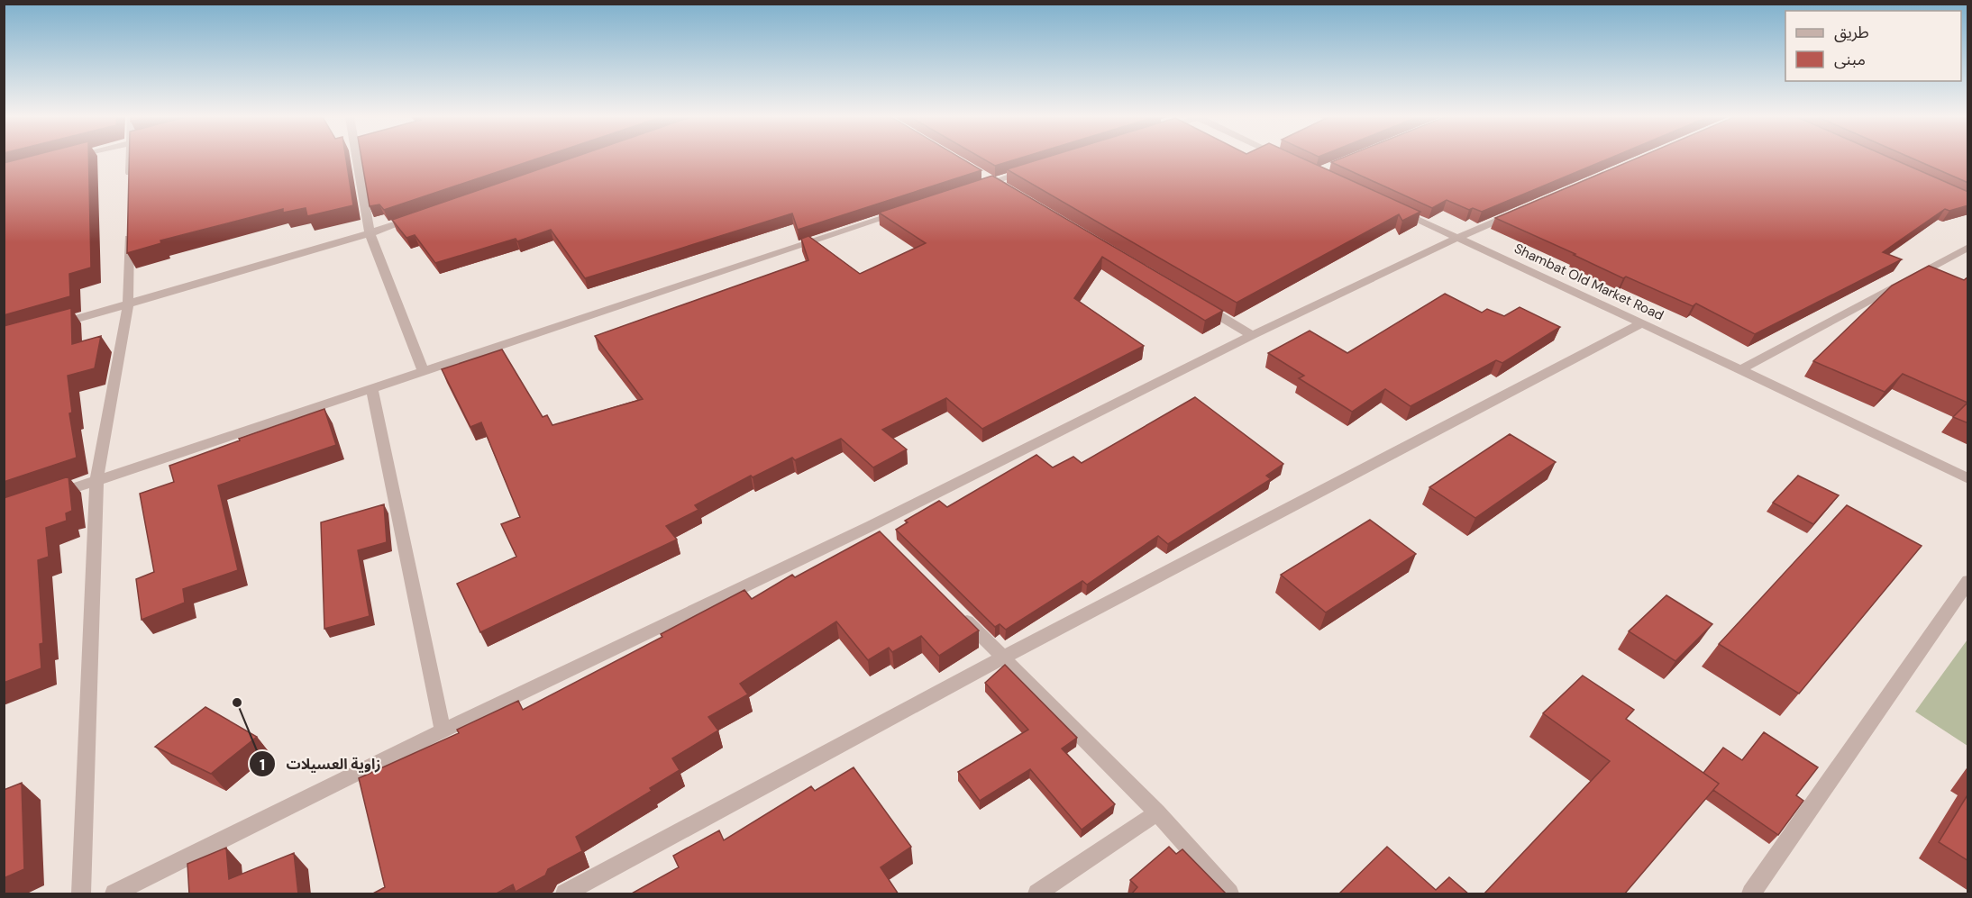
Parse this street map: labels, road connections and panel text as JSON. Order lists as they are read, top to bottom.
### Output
{
  "streets": {
    "street": ["Shambat Old Market Road"]
  },
  "places": ["زاوية العسيلات"],
  "legend": ["طريق", "مبنى"]
}
